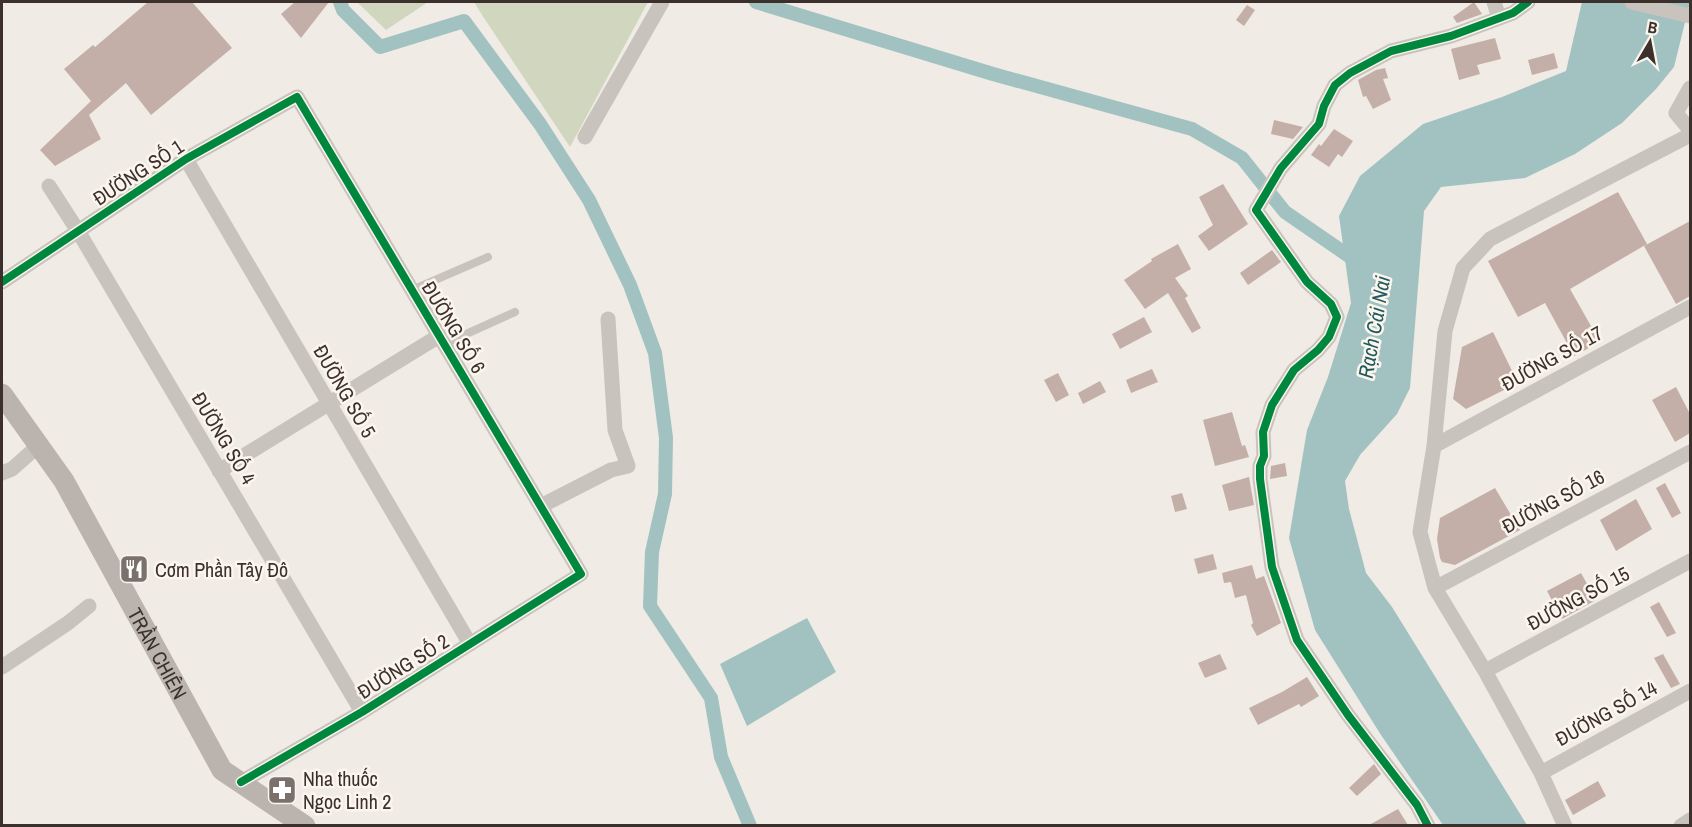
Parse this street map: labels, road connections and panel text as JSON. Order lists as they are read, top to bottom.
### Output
{
  "streets": {
    "street": [
      "ĐƯỜNG SỐ 1",
      "ĐƯỜNG SỐ 6",
      "ĐƯỜNG SỐ 17",
      "ĐƯỜNG SỐ 5",
      "ĐƯỜNG SỐ 4",
      "ĐƯỜNG SỐ 16",
      "ĐƯỜNG SỐ 15",
      "TRẦN CHIÊN",
      "ĐƯỜNG SỐ 2",
      "ĐƯỜNG SỐ 14"
    ]
  },
  "crossings": [
    ["ĐƯỜNG SỐ 1", "ĐƯỜNG SỐ 6"],
    ["ĐƯỜNG SỐ 1", "ĐƯỜNG SỐ 5"],
    ["ĐƯỜNG SỐ 1", "ĐƯỜNG SỐ 4"],
    ["ĐƯỜNG SỐ 6", "ĐƯỜNG SỐ 2"],
    ["ĐƯỜNG SỐ 5", "ĐƯỜNG SỐ 2"],
    ["ĐƯỜNG SỐ 4", "ĐƯỜNG SỐ 2"],
    ["TRẦN CHIÊN", "ĐƯỜNG SỐ 2"]
  ],
  "water": ["Rạch Cái Nai"],
  "places": {
    "restaurant": ["Cơm Phần Tây Đô"],
    "pharmacy": ["Nha thuốc Ngọc Linh 2"]
  },
  "north": "top"
}
